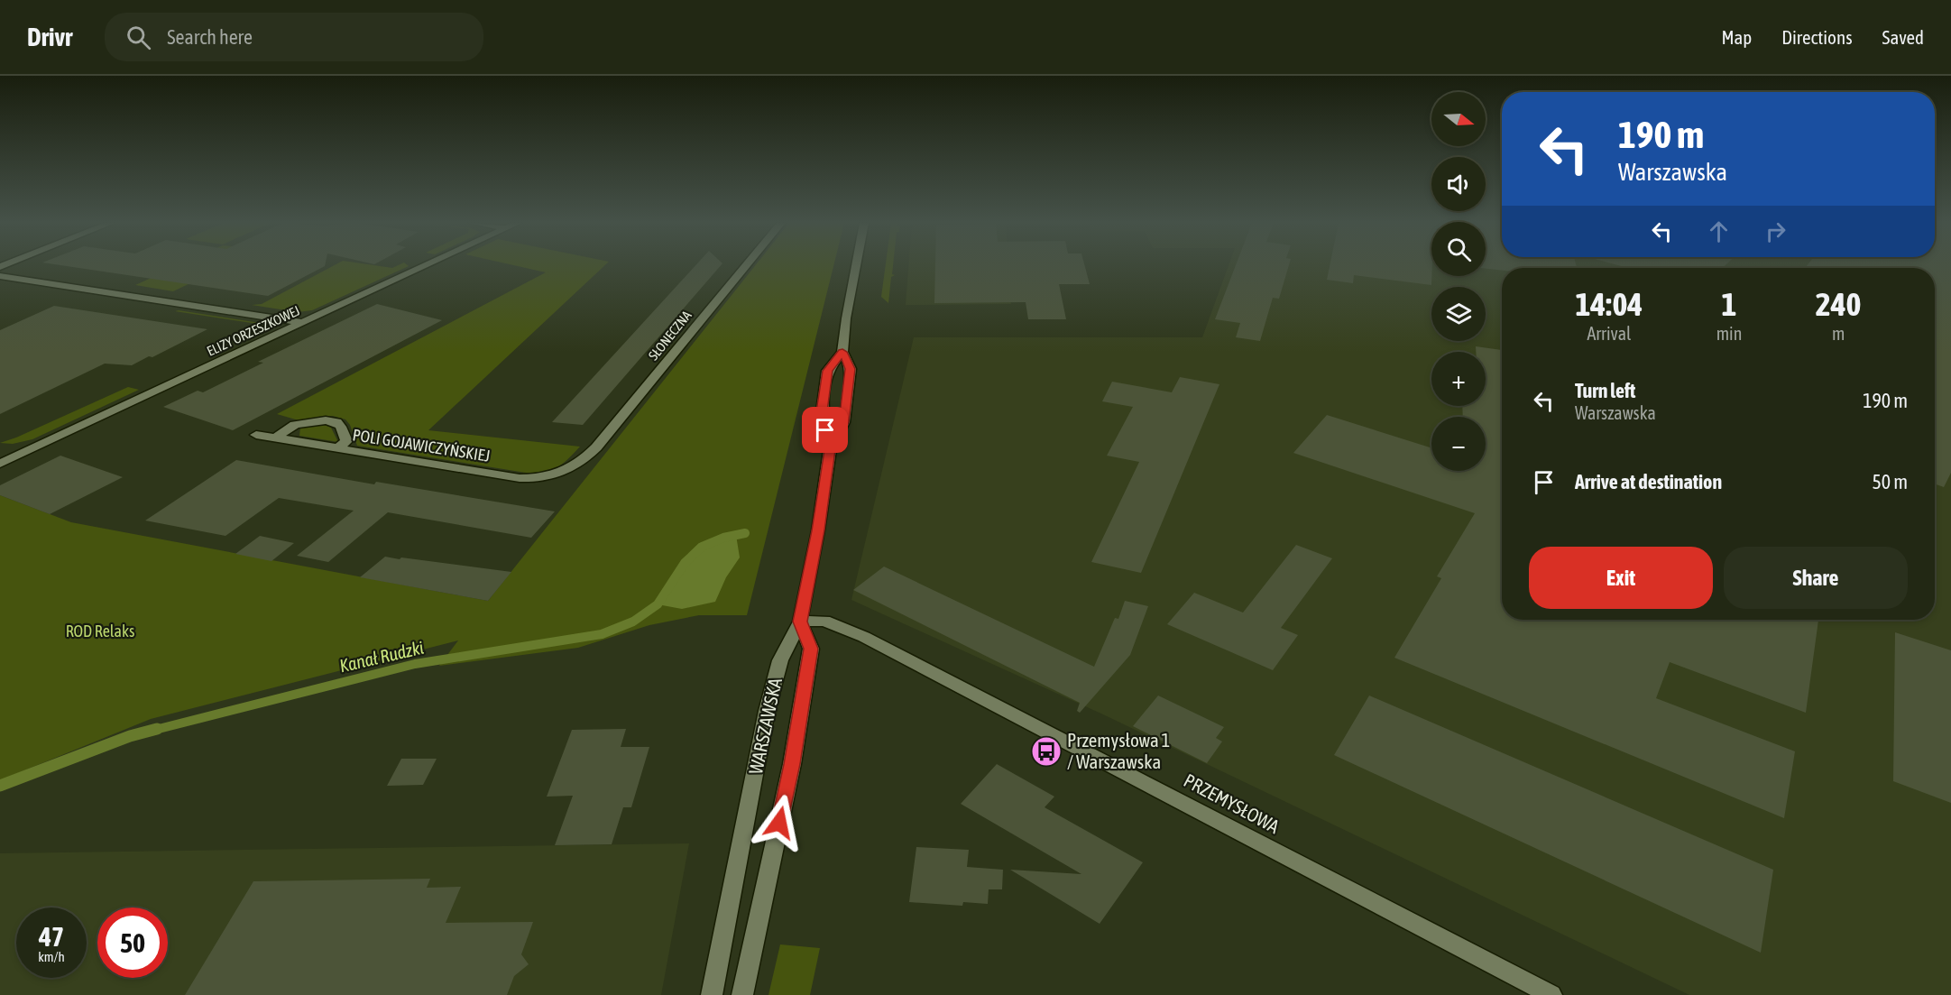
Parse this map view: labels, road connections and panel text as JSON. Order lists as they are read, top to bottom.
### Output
{
  "streets": {
    "street": [
      "ELIZY ORZESZKOWEJ",
      "SŁONECZNA",
      "POLI GOJAWICZYŃSKIEJ",
      "WARSZAWSKA",
      "PRZEMYSŁOWA"
    ]
  },
  "crossings": [
    ["SŁONECZNA", "POLI GOJAWICZYŃSKIEJ"],
    ["WARSZAWSKA", "PRZEMYSŁOWA"]
  ],
  "water": ["Kanał Rudzki"],
  "parks": ["ROD Relaks"],
  "places": {
    "bus stop": ["Przemysłowa 1 / Warszawska"]
  },
  "north": "right",
  "page": {
    "header": "Drivr",
    "search": "Search here",
    "nav": ["Map", "Directions", "Saved"],
    "map_buttons": ["+", "−"],
    "turn": ["190 m", "Warszawska"],
    "eta": [
      "14:04",
      "Arrival",
      "1",
      "min",
      "240",
      "m"
    ],
    "list": [
      {
        "name": "Turn left",
        "note": "Warszawska",
        "value": "190 m"
      },
      {
        "name": "Arrive at destination",
        "value": "50 m"
      }
    ],
    "buttons": ["Exit", "Share"],
    "speed": "47 km/h",
    "limit": "50"
  }
}
